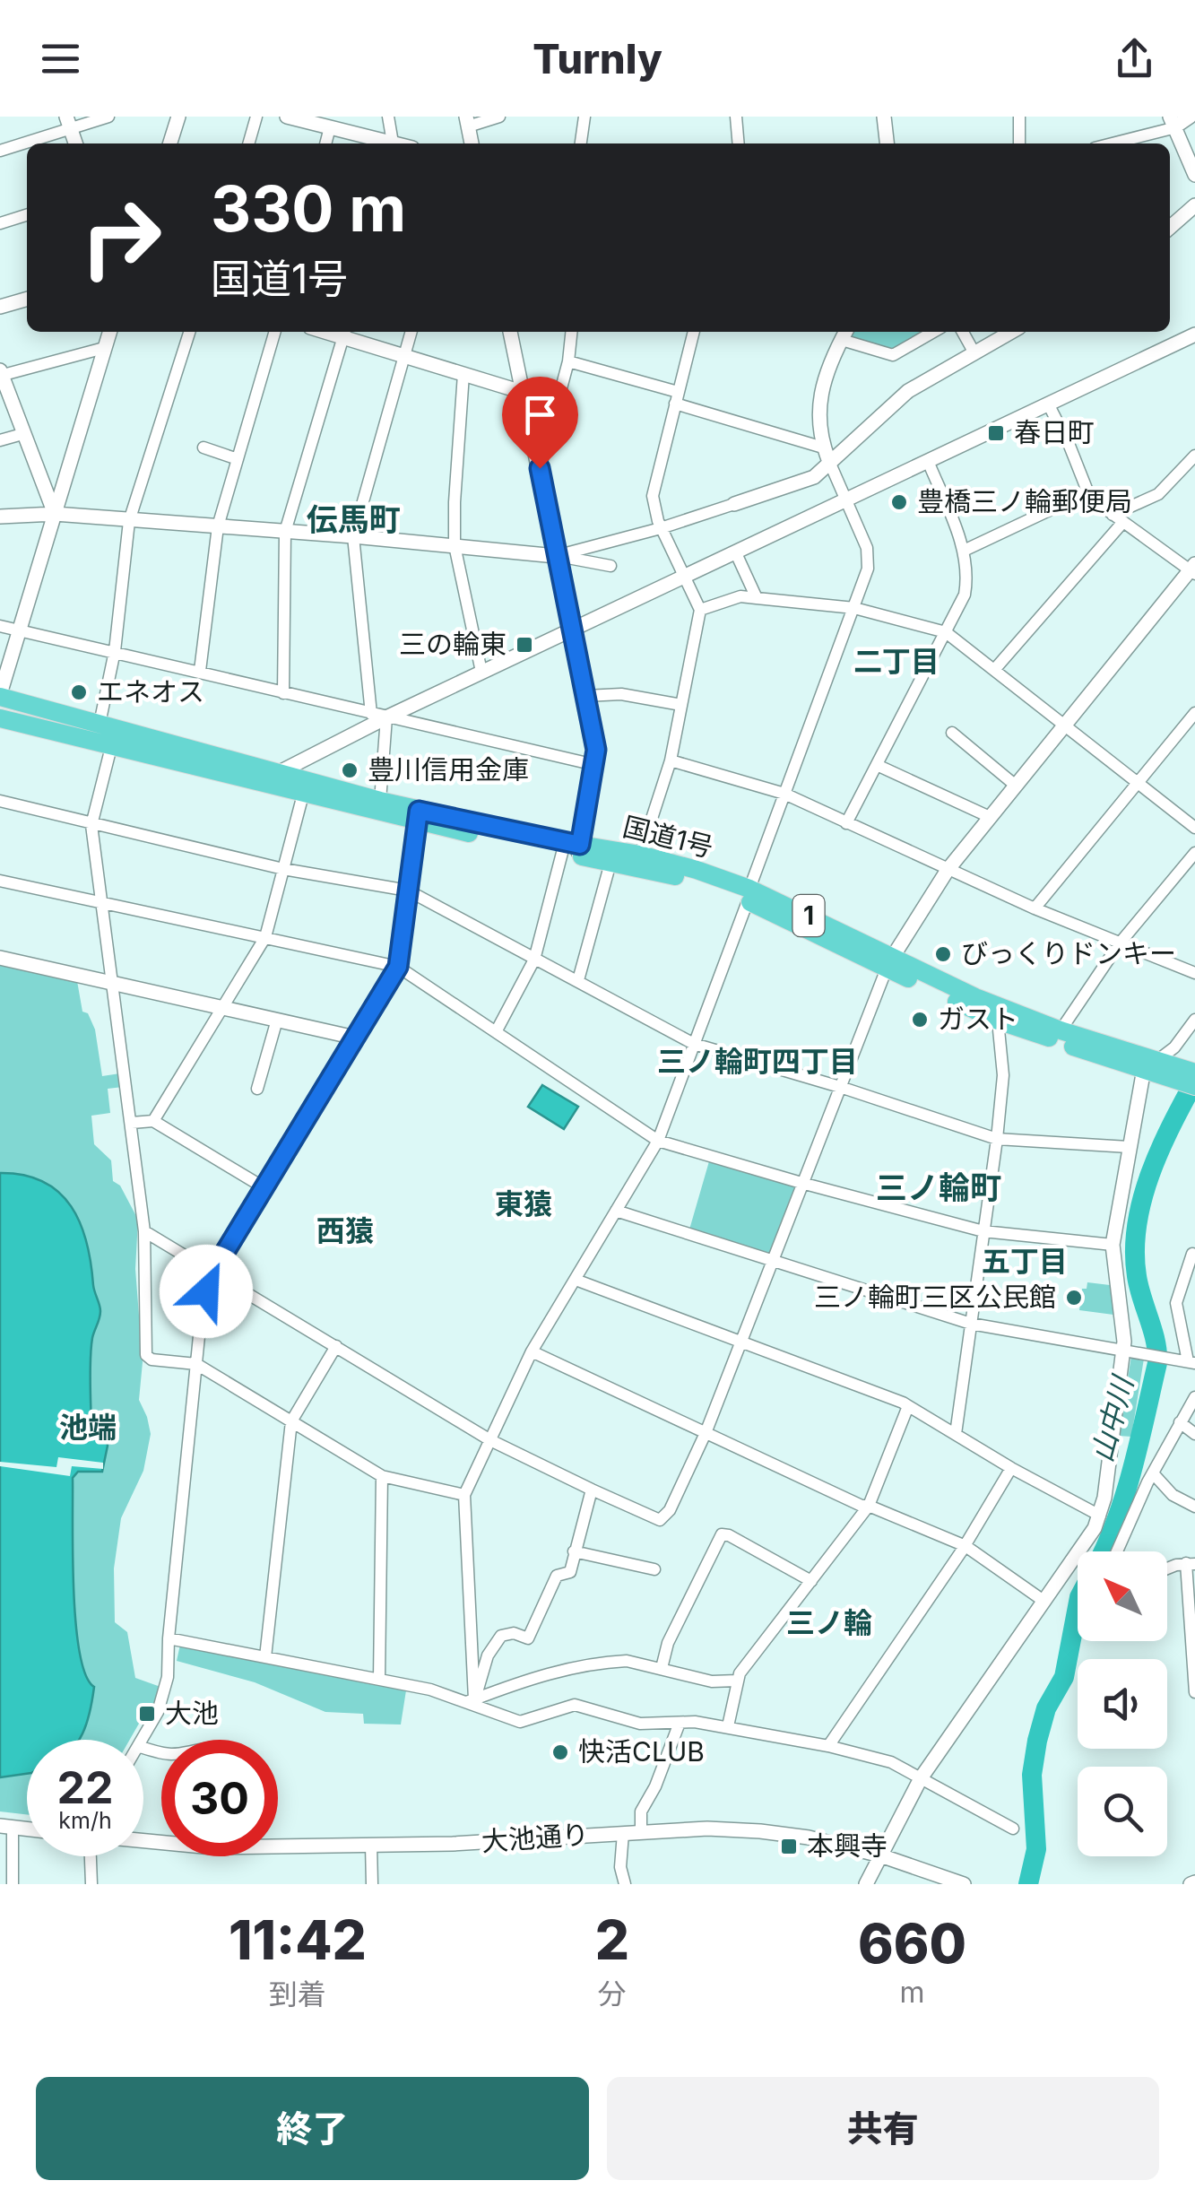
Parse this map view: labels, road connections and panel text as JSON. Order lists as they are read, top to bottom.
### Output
{
  "streets": {
    "highway": ["国道1号", "1"],
    "street": ["大池通り"]
  },
  "districts": [
    "伝馬町",
    "二丁目",
    "三ノ輪町四丁目",
    "三ノ輪町",
    "東猿",
    "西猿",
    "五丁目",
    "池端",
    "三ノ輪"
  ],
  "water": ["山中川"],
  "places": {
    "transit": [
      "春日町",
      "三の輪東",
      "大池",
      "本興寺"
    ],
    "other": [
      "豊橋三ノ輪郵便局",
      "エネオス",
      "豊川信用金庫",
      "びっくりドンキー",
      "ガスト",
      "三ノ輪町三区公民館",
      "快活CLUB"
    ]
  },
  "north": "top left",
  "page": {
    "header": "Turnly",
    "turn": ["330 m", "国道1号"],
    "speed": "22 km/h",
    "limit": "30",
    "eta": [
      "11:42",
      "到着",
      "2",
      "分",
      "660",
      "m"
    ],
    "buttons": ["終了", "共有"]
  }
}
